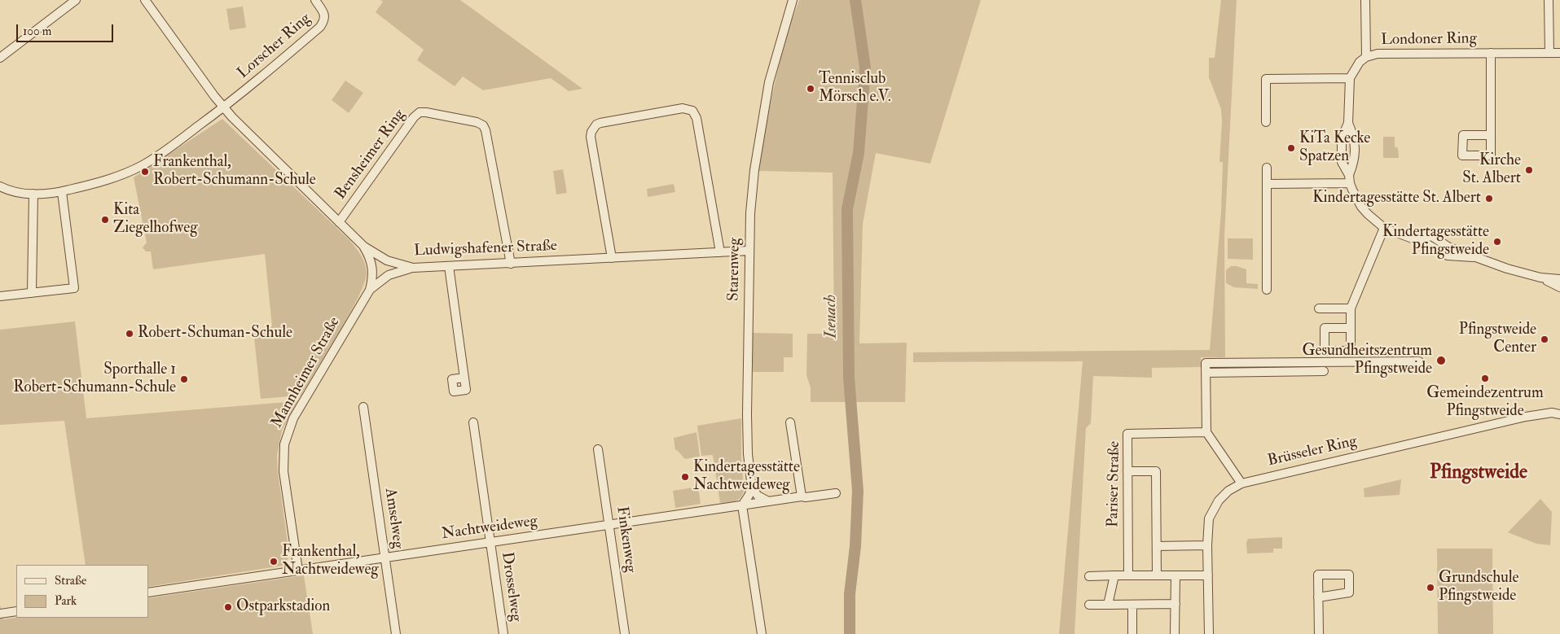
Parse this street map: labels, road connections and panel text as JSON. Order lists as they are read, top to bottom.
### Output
{
  "streets": {
    "street": [
      "Londoner Ring",
      "Lorscher Ring",
      "Bensheimer Ring",
      "Ludwigshafener Straße",
      "Starenweg",
      "Mannheimer Straße",
      "Brüsseler Ring",
      "Pariser Straße",
      "Amselweg",
      "Nachtweideweg",
      "Finkenweg",
      "Drosselweg"
    ]
  },
  "crossings": [
    ["Lorscher Ring", "Ludwigshafener Straße"],
    ["Bensheimer Ring", "Ludwigshafener Straße"],
    ["Ludwigshafener Straße", "Starenweg"],
    ["Ludwigshafener Straße", "Mannheimer Straße"],
    ["Mannheimer Straße", "Nachtweideweg"],
    ["Amselweg", "Nachtweideweg"],
    ["Nachtweideweg", "Finkenweg"],
    ["Nachtweideweg", "Drosselweg"]
  ],
  "districts": ["Pfingstweide"],
  "water": ["Isenach"],
  "places": [
    "Tennisclub Mörsch e.V.",
    "KiTa Kecke Spatzen",
    "Kirche St. Albert",
    "Frankenthal, Robert-Schumann-Schule",
    "Kindertagesstätte St. Albert",
    "Kita Ziegelhofweg",
    "Kindertagesstätte Pfingstweide",
    "Robert-Schuman-Schule",
    "Pfingstweide Center",
    "Gesundheitszentrum Pfingstweide",
    "Gemeindezentrum Pfingstweide",
    "Sporthalle 1 Robert-Schumann-Schule",
    "Kindertagesstätte Nachtweideweg",
    "Frankenthal, Nachtweideweg",
    "Grundschule Pfingstweide",
    "Ostparkstadion"
  ],
  "legend": ["Straße", "Park"],
  "scale_bar": "100 m"
}
